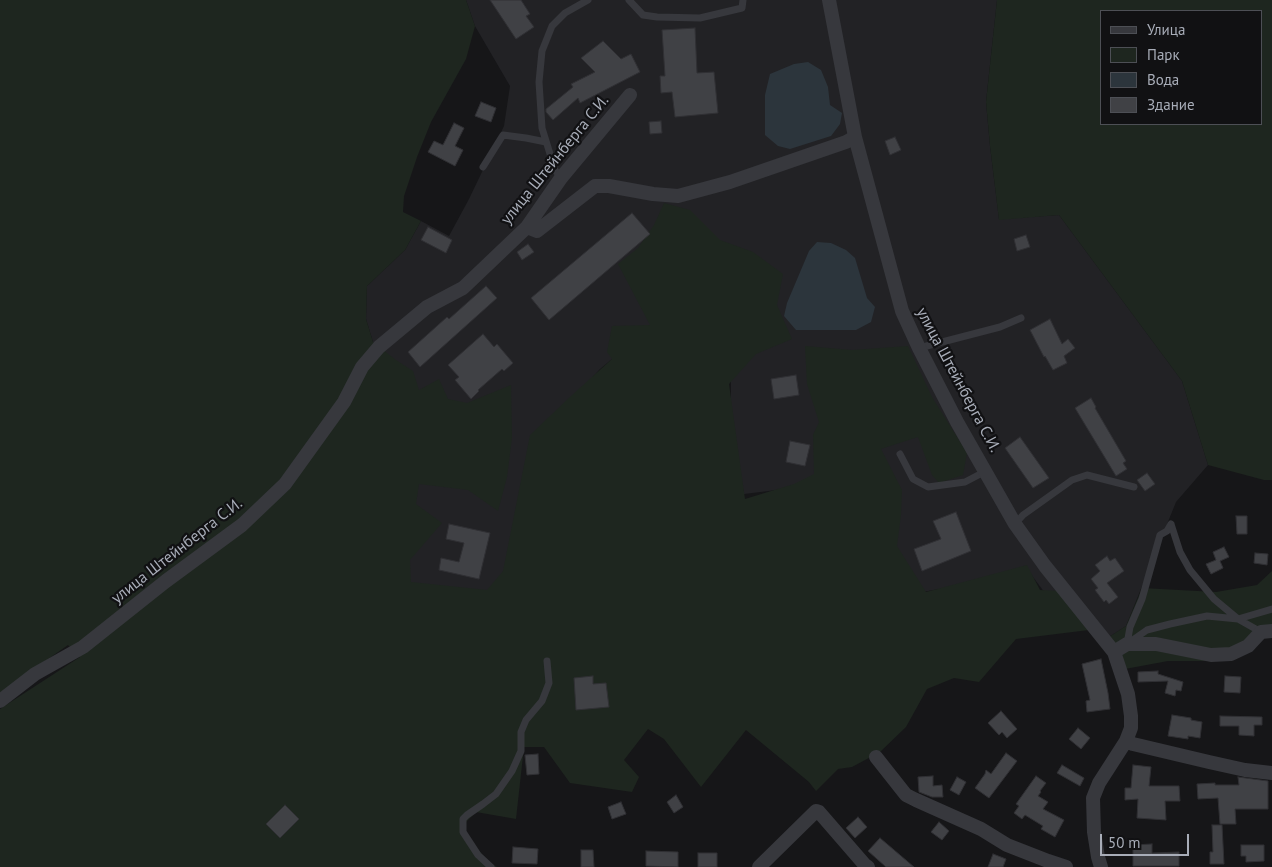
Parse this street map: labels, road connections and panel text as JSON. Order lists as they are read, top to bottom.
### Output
{
  "streets": {
    "street": ["улица Штейнберга С.И."]
  },
  "legend": [
    "Улица",
    "Парк",
    "Вода",
    "Здание"
  ],
  "scale_bar": "50 m"
}
